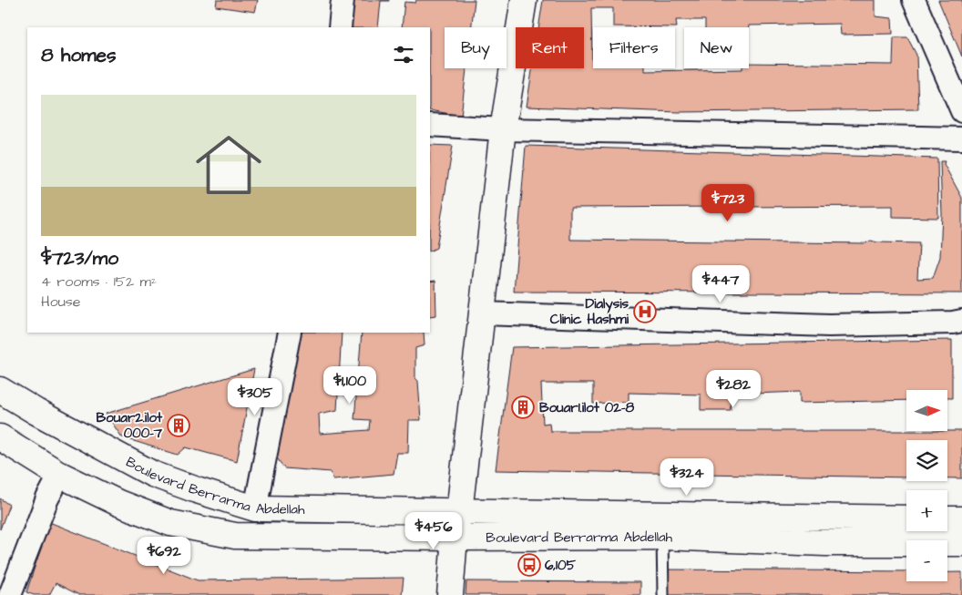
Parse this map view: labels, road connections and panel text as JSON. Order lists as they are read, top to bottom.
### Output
{
  "streets": {
    "main road": ["Boulevard Berrarma Abdellah"]
  },
  "places": {
    "hospital": ["Dialysis Clinic Hashmi"],
    "building": ["Bouar1.ilot 02-8", "Bouar2.ilot 000-7"],
    "bus stop": ["6,105"]
  },
  "north": "right",
  "page": {
    "chip": [
      "Buy",
      "Rent",
      "Filters",
      "New"
    ],
    "heading": "8 homes",
    "list": [
      {
        "name": "$723/mo",
        "note": "4 rooms · 152 m² · House"
      }
    ],
    "price": [
      "$723",
      "$447",
      "$1,100",
      "$282",
      "$305",
      "$324",
      "$456",
      "$692"
    ],
    "map_buttons": ["+", "−"]
  }
}
